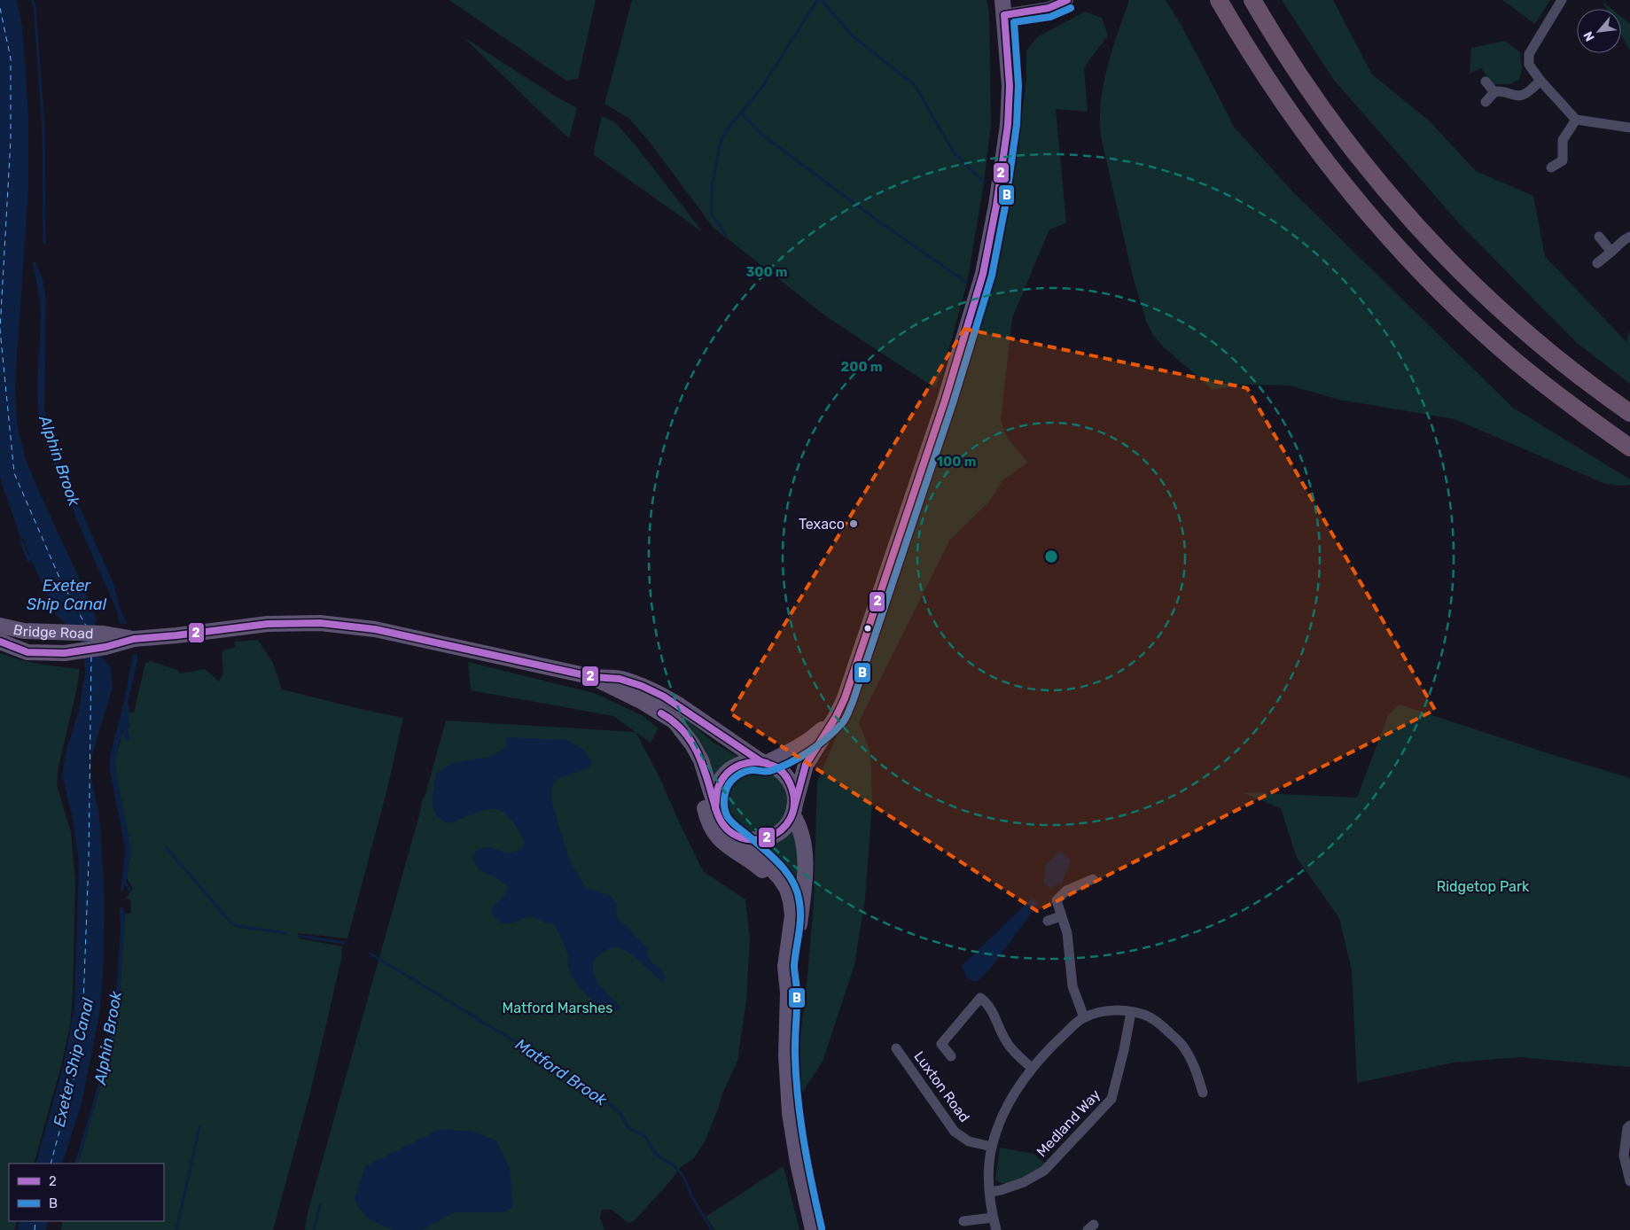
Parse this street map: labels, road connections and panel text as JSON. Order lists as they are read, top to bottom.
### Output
{
  "streets": {
    "main road": ["Bridge Road"],
    "street": ["Luxton Road", "Medland Way"]
  },
  "water": ["Alphin Brook", "Exeter Ship Canal", "Matford Brook"],
  "parks": ["Ridgetop Park", "Matford Marshes"],
  "places": ["Texaco"],
  "lines": ["transit line 2", "transit line B"],
  "legend": ["2", "B"],
  "north": "bottom left",
  "rings": ["300 m", "200 m", "100 m"]
}
